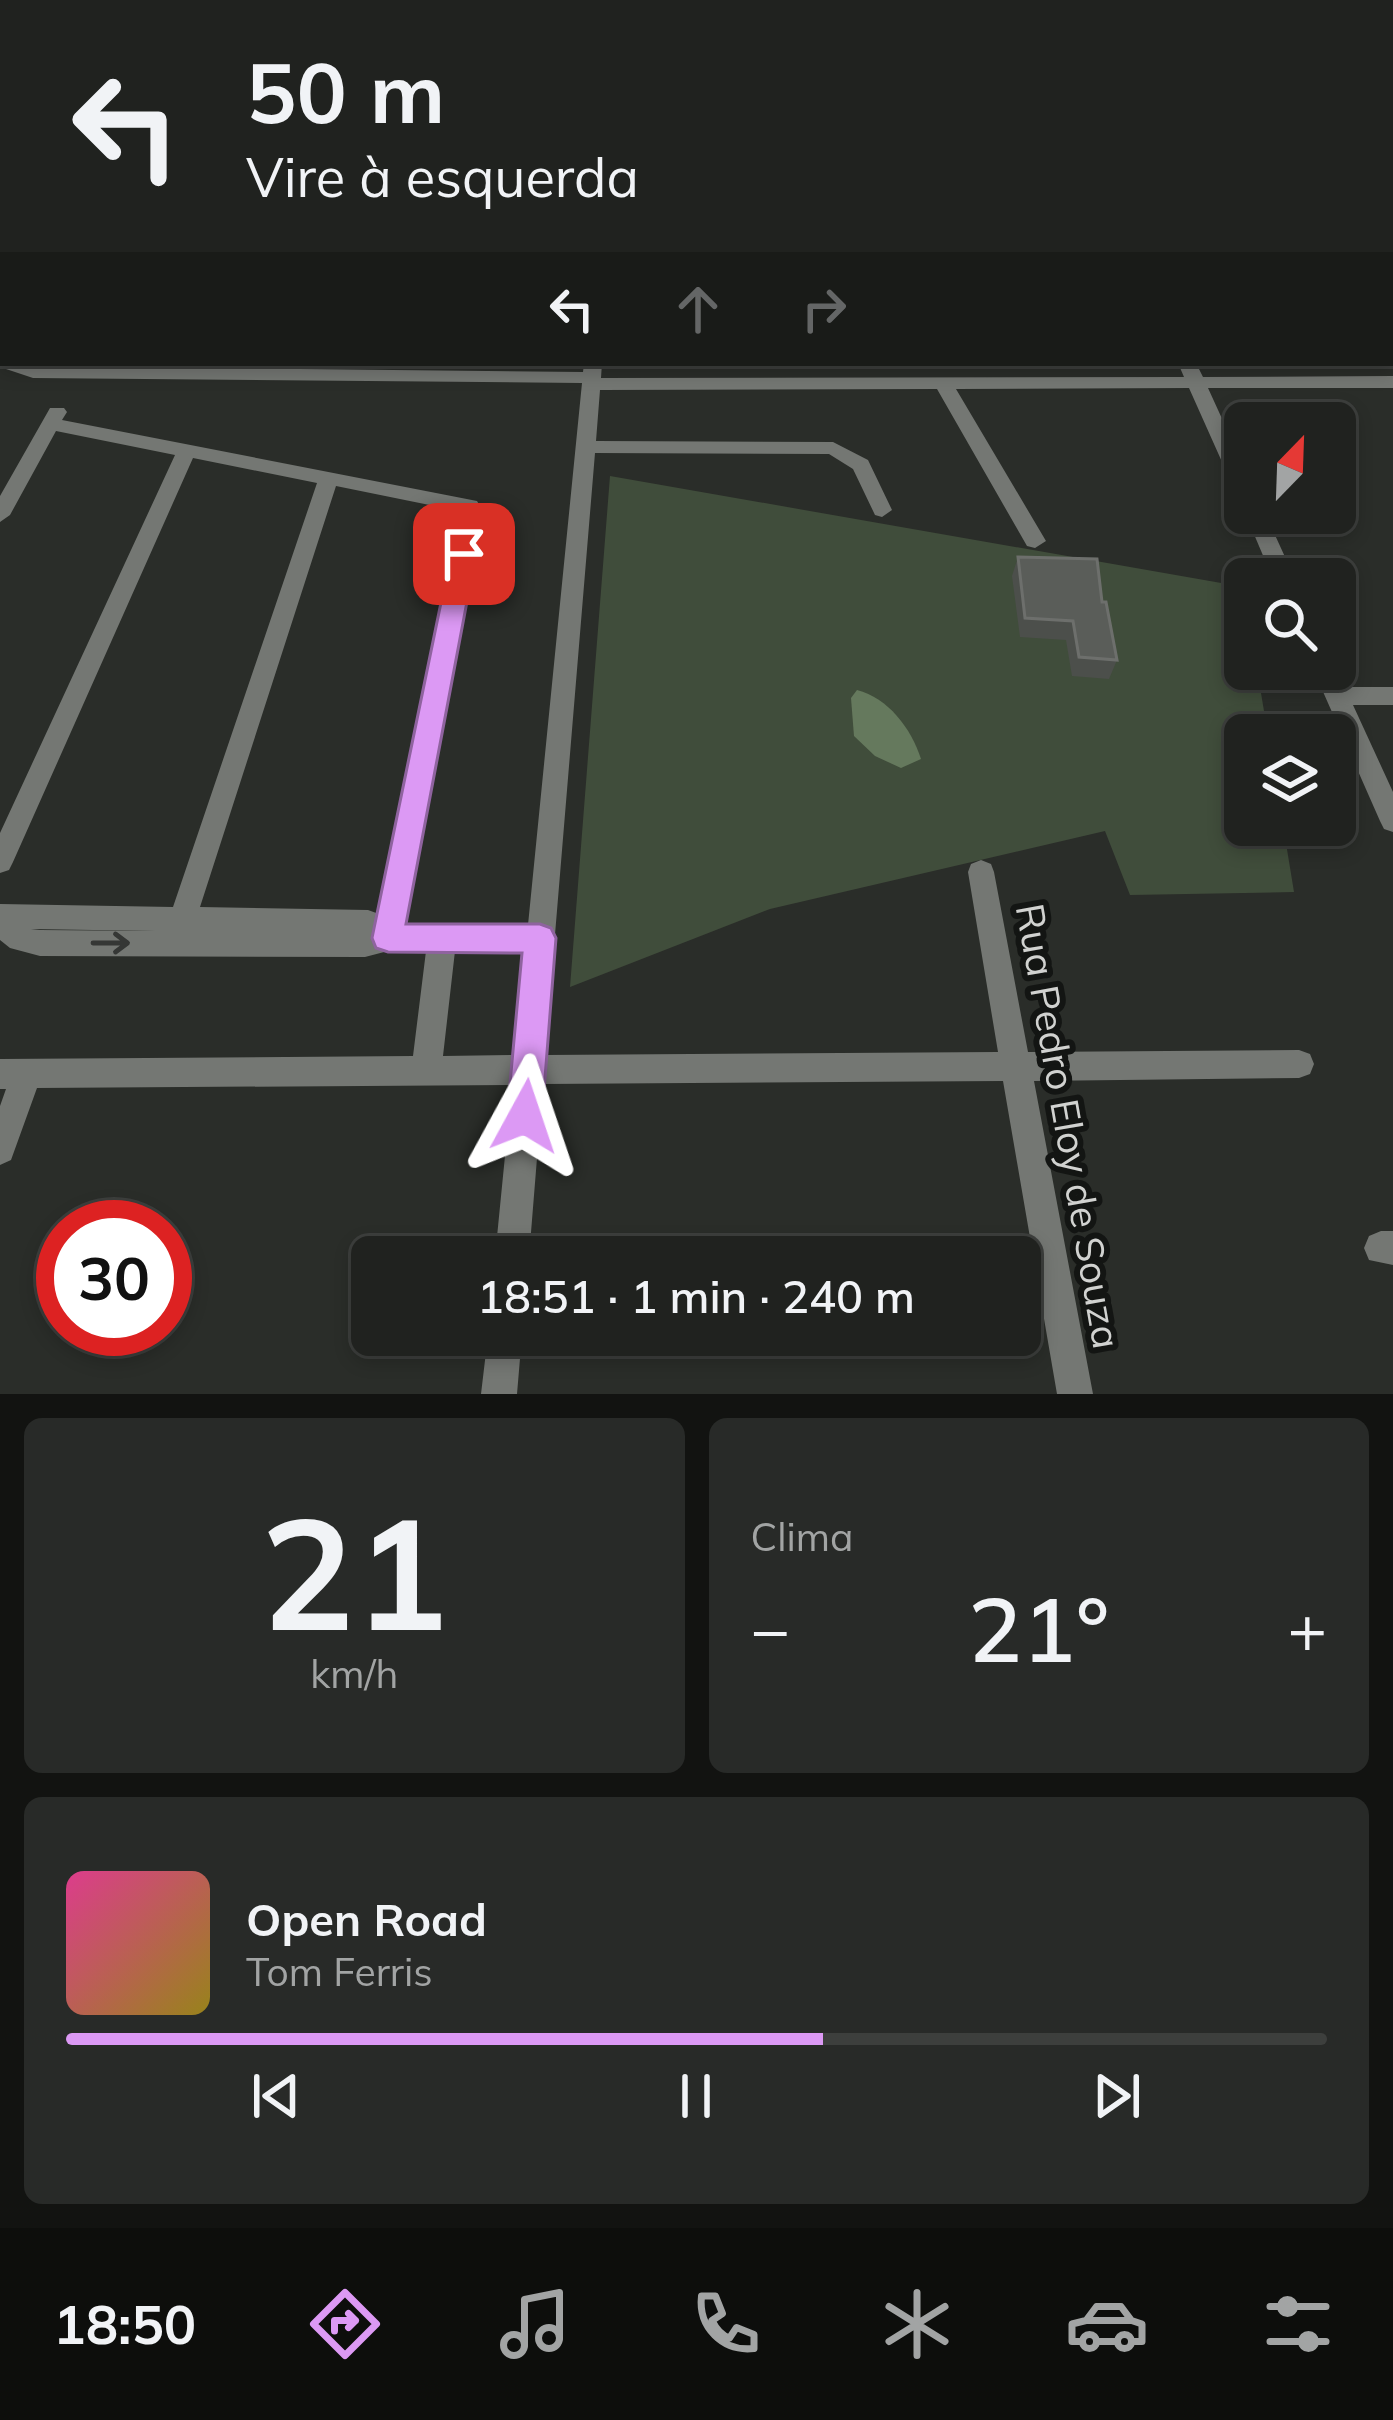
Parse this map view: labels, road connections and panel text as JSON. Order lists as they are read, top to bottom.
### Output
{
  "streets": {
    "street": ["Rua Pedro Eloy de Souza"]
  },
  "north": "top right",
  "page": {
    "turn": ["50 m", "Vire à esquerda"],
    "limit": "30",
    "trip": "18:51 · 1 min · 240 m",
    "tile": [
      ["21", "km/h"],
      "Clima"
    ],
    "heat": ["−", "21°", "+"],
    "song": ["Open Road", "Tom Ferris"],
    "tabs": "18:50"
  }
}
